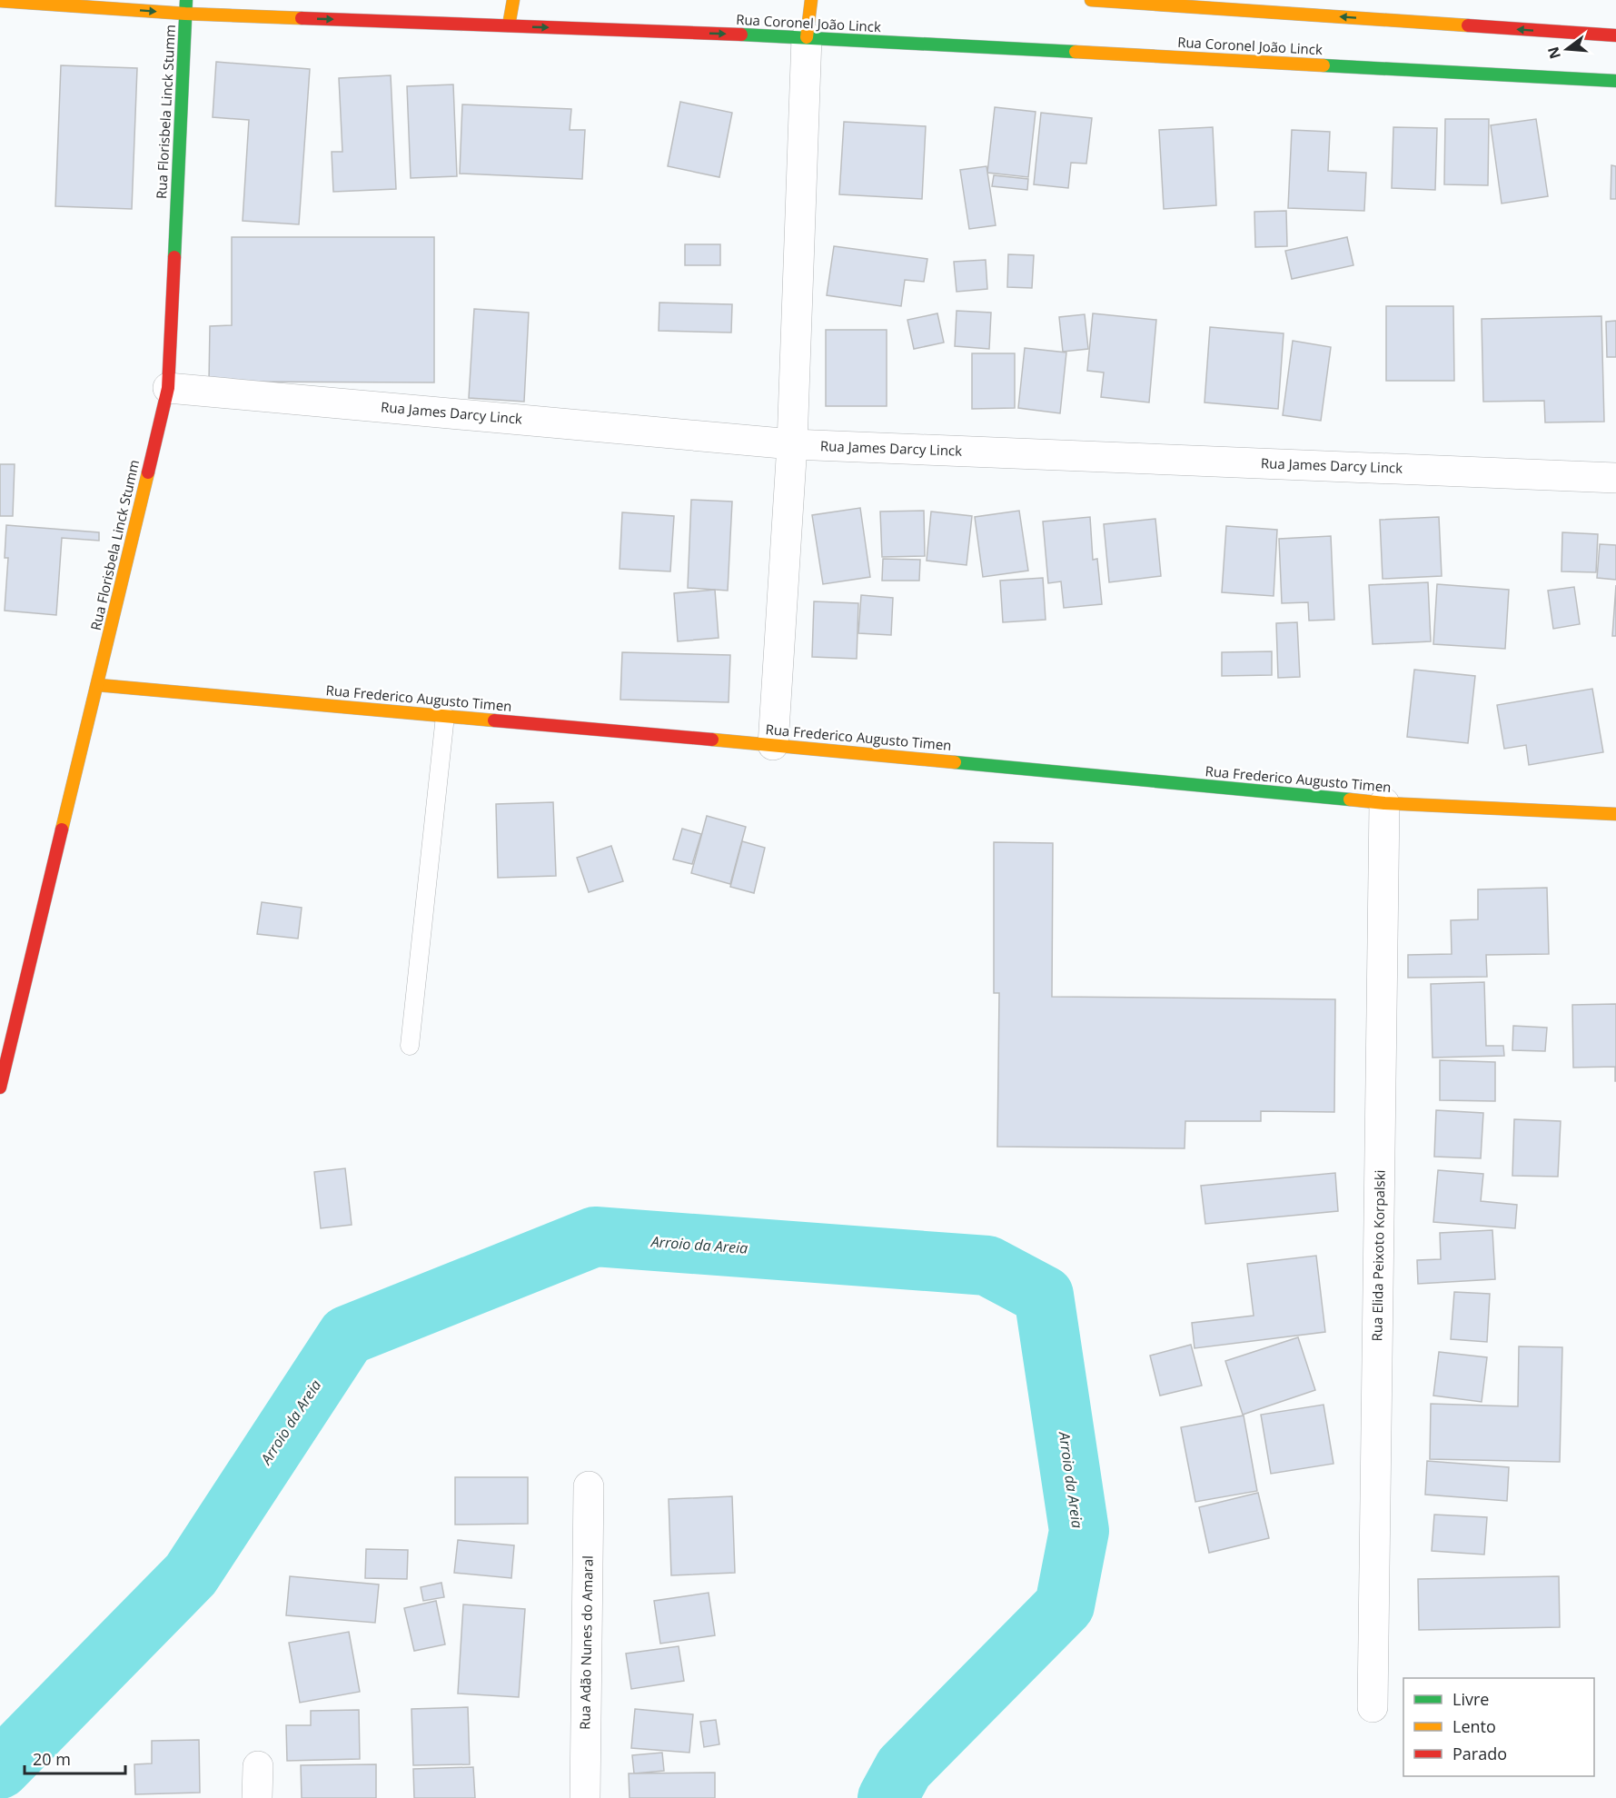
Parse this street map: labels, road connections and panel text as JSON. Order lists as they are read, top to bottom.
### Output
{
  "streets": {
    "street": [
      "Rua Coronel João Linck",
      "Rua Florisbela Linck Stumm",
      "Rua James Darcy Linck",
      "Rua Frederico Augusto Timen",
      "Rua Elida Peixoto Korpalski",
      "Rua Adão Nunes do Amaral"
    ]
  },
  "crossings": [
    ["Rua Coronel João Linck", "Rua Florisbela Linck Stumm"],
    ["Rua Florisbela Linck Stumm", "Rua James Darcy Linck"],
    ["Rua Florisbela Linck Stumm", "Rua Frederico Augusto Timen"],
    ["Rua Frederico Augusto Timen", "Rua Elida Peixoto Korpalski"]
  ],
  "one_way": ["Rua Coronel João Linck"],
  "water": ["Arroio da Areia"],
  "legend": ["Livre", "Lento", "Parado"],
  "scale_bar": "20 m",
  "north": "left"
}
